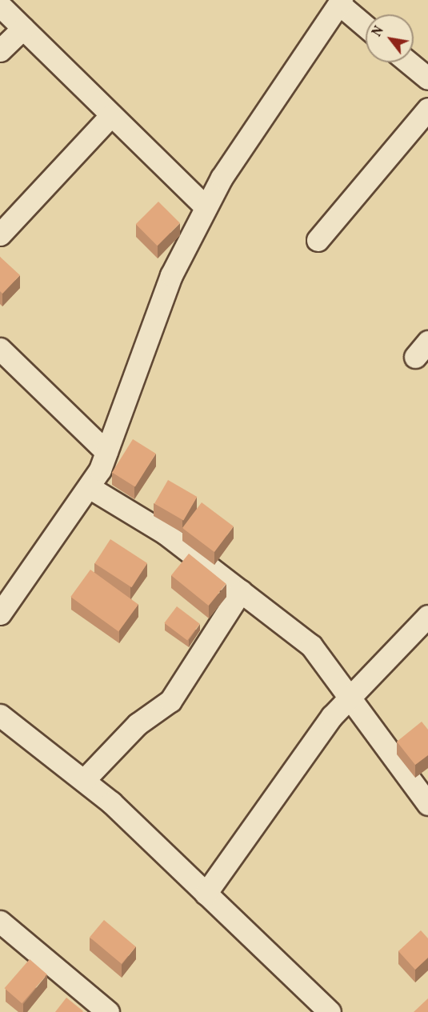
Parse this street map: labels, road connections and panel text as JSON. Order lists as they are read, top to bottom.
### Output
{
  "north": "top left"
}
